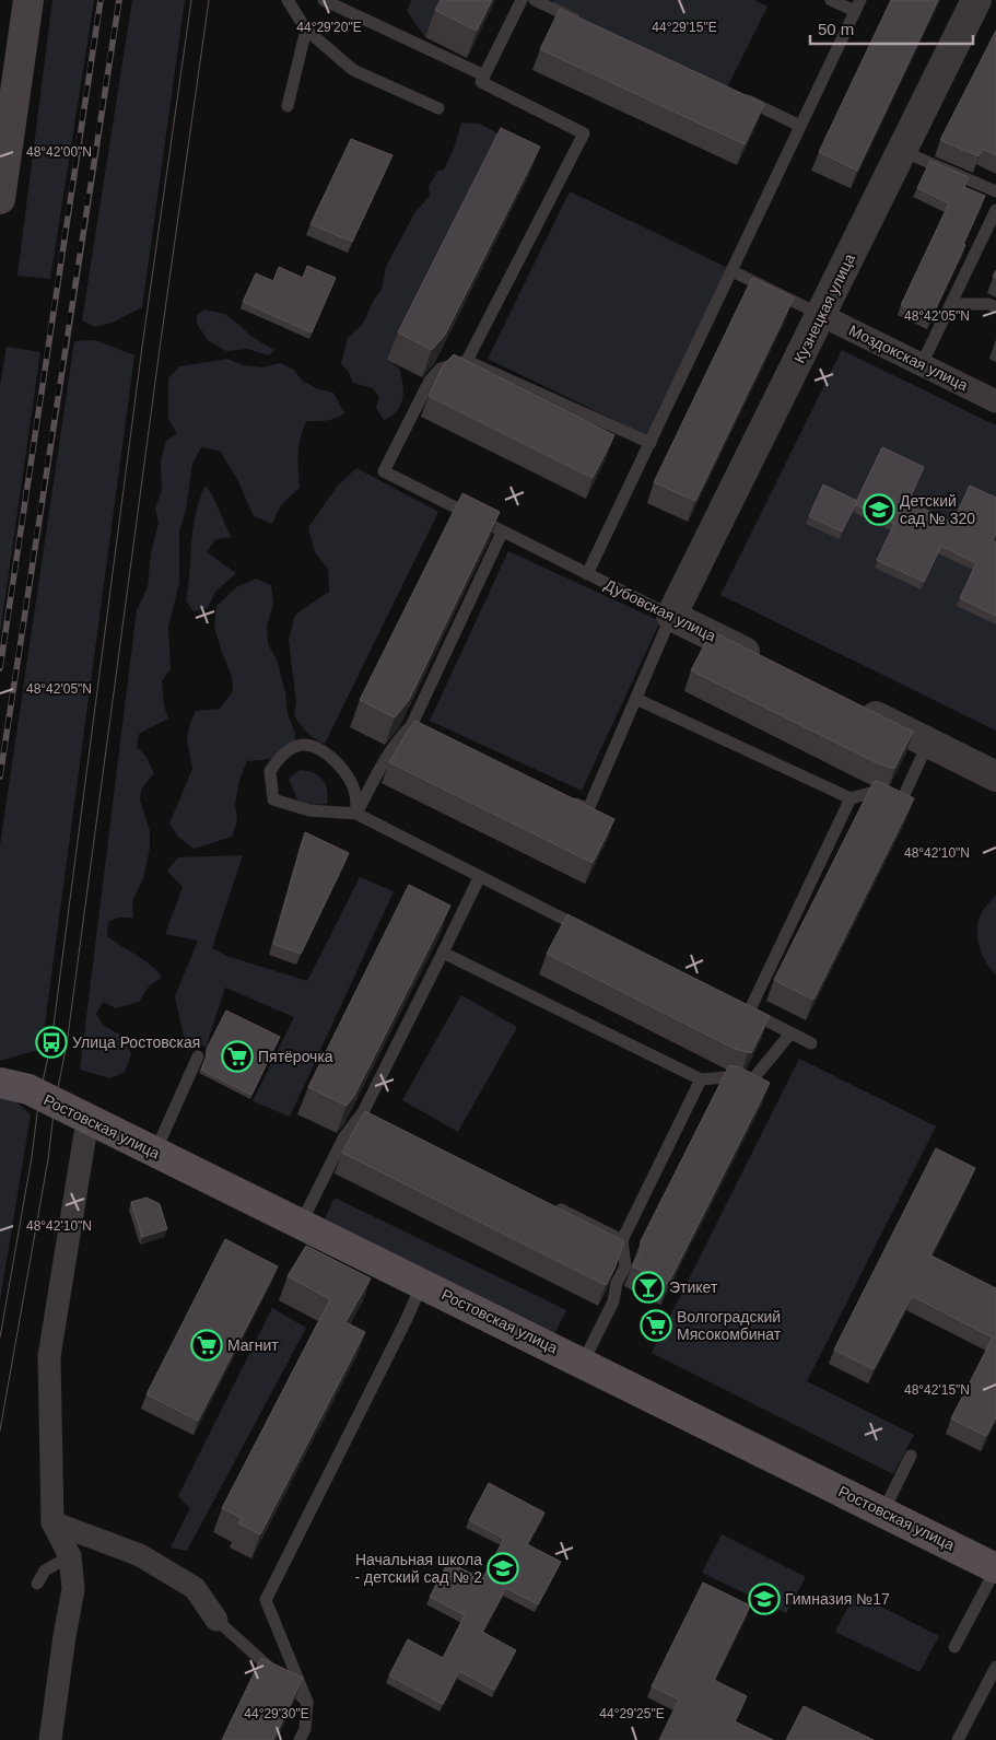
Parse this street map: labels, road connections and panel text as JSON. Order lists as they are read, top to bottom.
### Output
{
  "streets": {
    "main road": ["Ростовская улица"],
    "street": ["Кузнецкая улица", "Моздокская улица", "Дубовская улица"]
  },
  "crossings": [
    ["Кузнецкая улица", "Моздокская улица"],
    ["Кузнецкая улица", "Дубовская улица"]
  ],
  "places": {
    "school or university": ["Детский сад № 320", "Начальная школа - детский сад № 2", "Гимназия №17"],
    "bus stop": ["Улица Ростовская"],
    "supermarket": ["Пятёрочка", "Волгоградский Мясокомбинат", "Магнит"],
    "bar": ["Этикет"]
  },
  "scale_bar": "50 m",
  "coordinates": [
    "44°29'20\"E",
    "44°29'15\"E",
    "48°42'00\"N",
    "48°42'05\"N",
    "48°42'10\"N",
    "48°42'15\"N",
    "44°29'30\"E",
    "44°29'25\"E"
  ]
}
